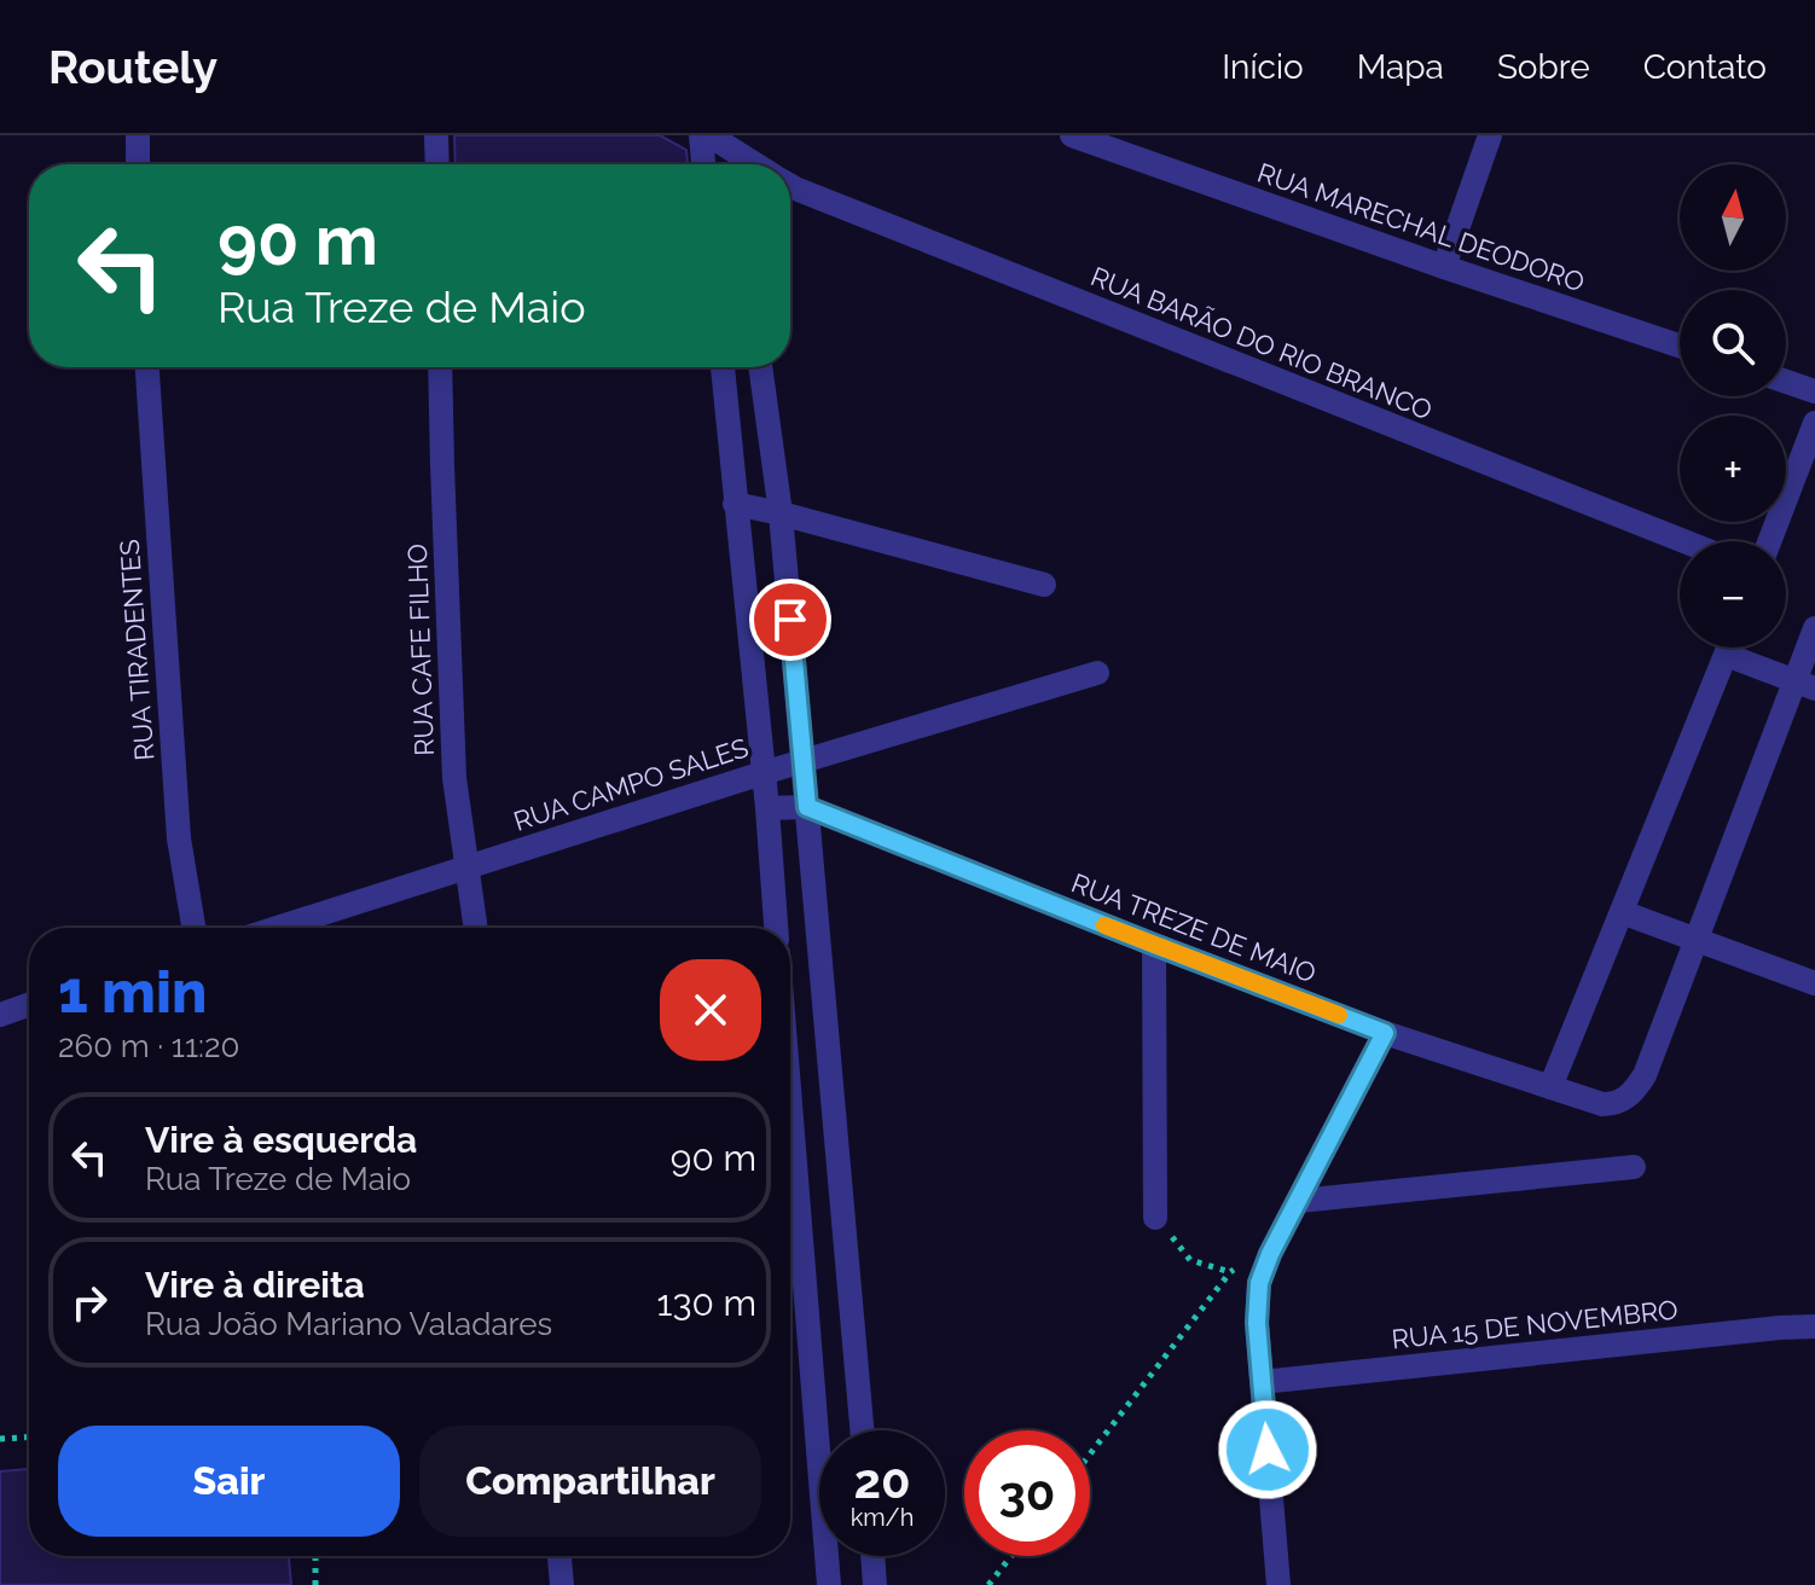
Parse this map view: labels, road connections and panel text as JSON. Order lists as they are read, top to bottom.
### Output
{
  "streets": {
    "street": [
      "RUA MARECHAL DEODORO",
      "RUA BARÃO DO RIO BRANCO",
      "RUA TIRADENTES",
      "RUA CAFE FILHO",
      "RUA CAMPO SALES",
      "RUA TREZE DE MAIO",
      "RUA 15 DE NOVEMBRO"
    ]
  },
  "crossings": [
    ["RUA CAFE FILHO", "RUA CAMPO SALES"]
  ],
  "north": "top",
  "page": {
    "header": "Routely",
    "nav": [
      "Início",
      "Mapa",
      "Sobre",
      "Contato"
    ],
    "map_buttons": ["+", "−"],
    "turn": ["90 m", "Rua Treze de Maio"],
    "heading": ["1 min", "260 m · 11:20"],
    "list": [
      {
        "name": "Vire à esquerda",
        "note": "Rua Treze de Maio",
        "value": "90 m"
      },
      {
        "name": "Vire à direita",
        "note": "Rua João Mariano Valadares",
        "value": "130 m"
      }
    ],
    "buttons": ["Sair", "Compartilhar"],
    "speed": "20 km/h",
    "limit": "30"
  }
}
